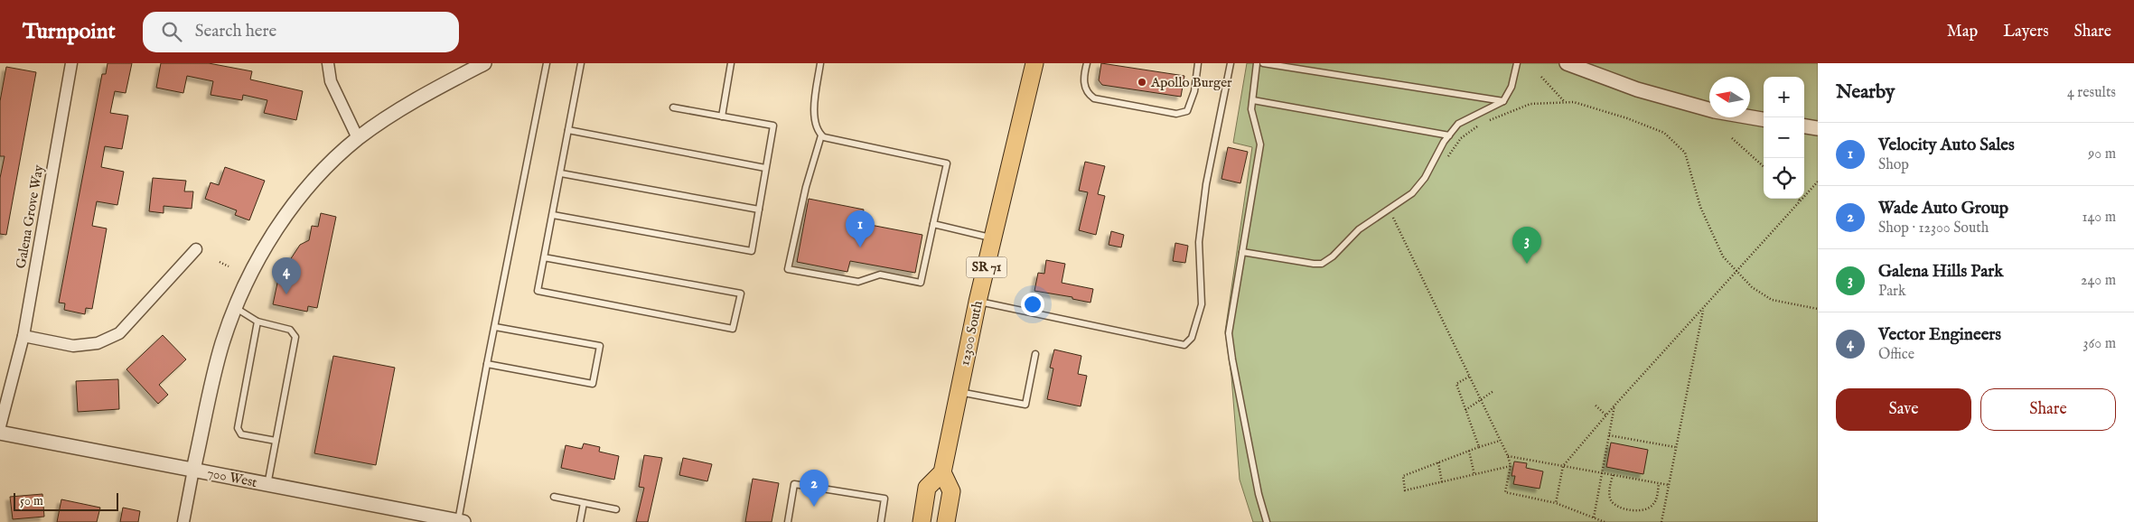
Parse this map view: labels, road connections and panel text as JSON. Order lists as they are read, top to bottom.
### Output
{
  "streets": {
    "main road": ["SR 71", "12300 South"],
    "street": ["Galena Grove Way", "700 West"]
  },
  "places": ["Apollo Burger"],
  "scale_bar": "50 m",
  "north": "left",
  "page": {
    "header": "Turnpoint",
    "search": "Search here",
    "nav": ["Map", "Layers", "Share"],
    "heading": ["Nearby", "4 results"],
    "map_buttons": ["+", "−"],
    "list": [
      {
        "mark": "1",
        "name": "Velocity Auto Sales",
        "note": "Shop",
        "value": "90 m"
      },
      {
        "mark": "2",
        "name": "Wade Auto Group",
        "note": "Shop · 12300 South",
        "value": "140 m"
      },
      {
        "mark": "3",
        "name": "Galena Hills Park",
        "note": "Park",
        "value": "240 m"
      },
      {
        "mark": "4",
        "name": "Vector Engineers",
        "note": "Office",
        "value": "360 m"
      }
    ],
    "pins": [
      "1",
      "3",
      "4",
      "2"
    ],
    "buttons": ["Save", "Share"],
    "scale": "50 m"
  }
}
